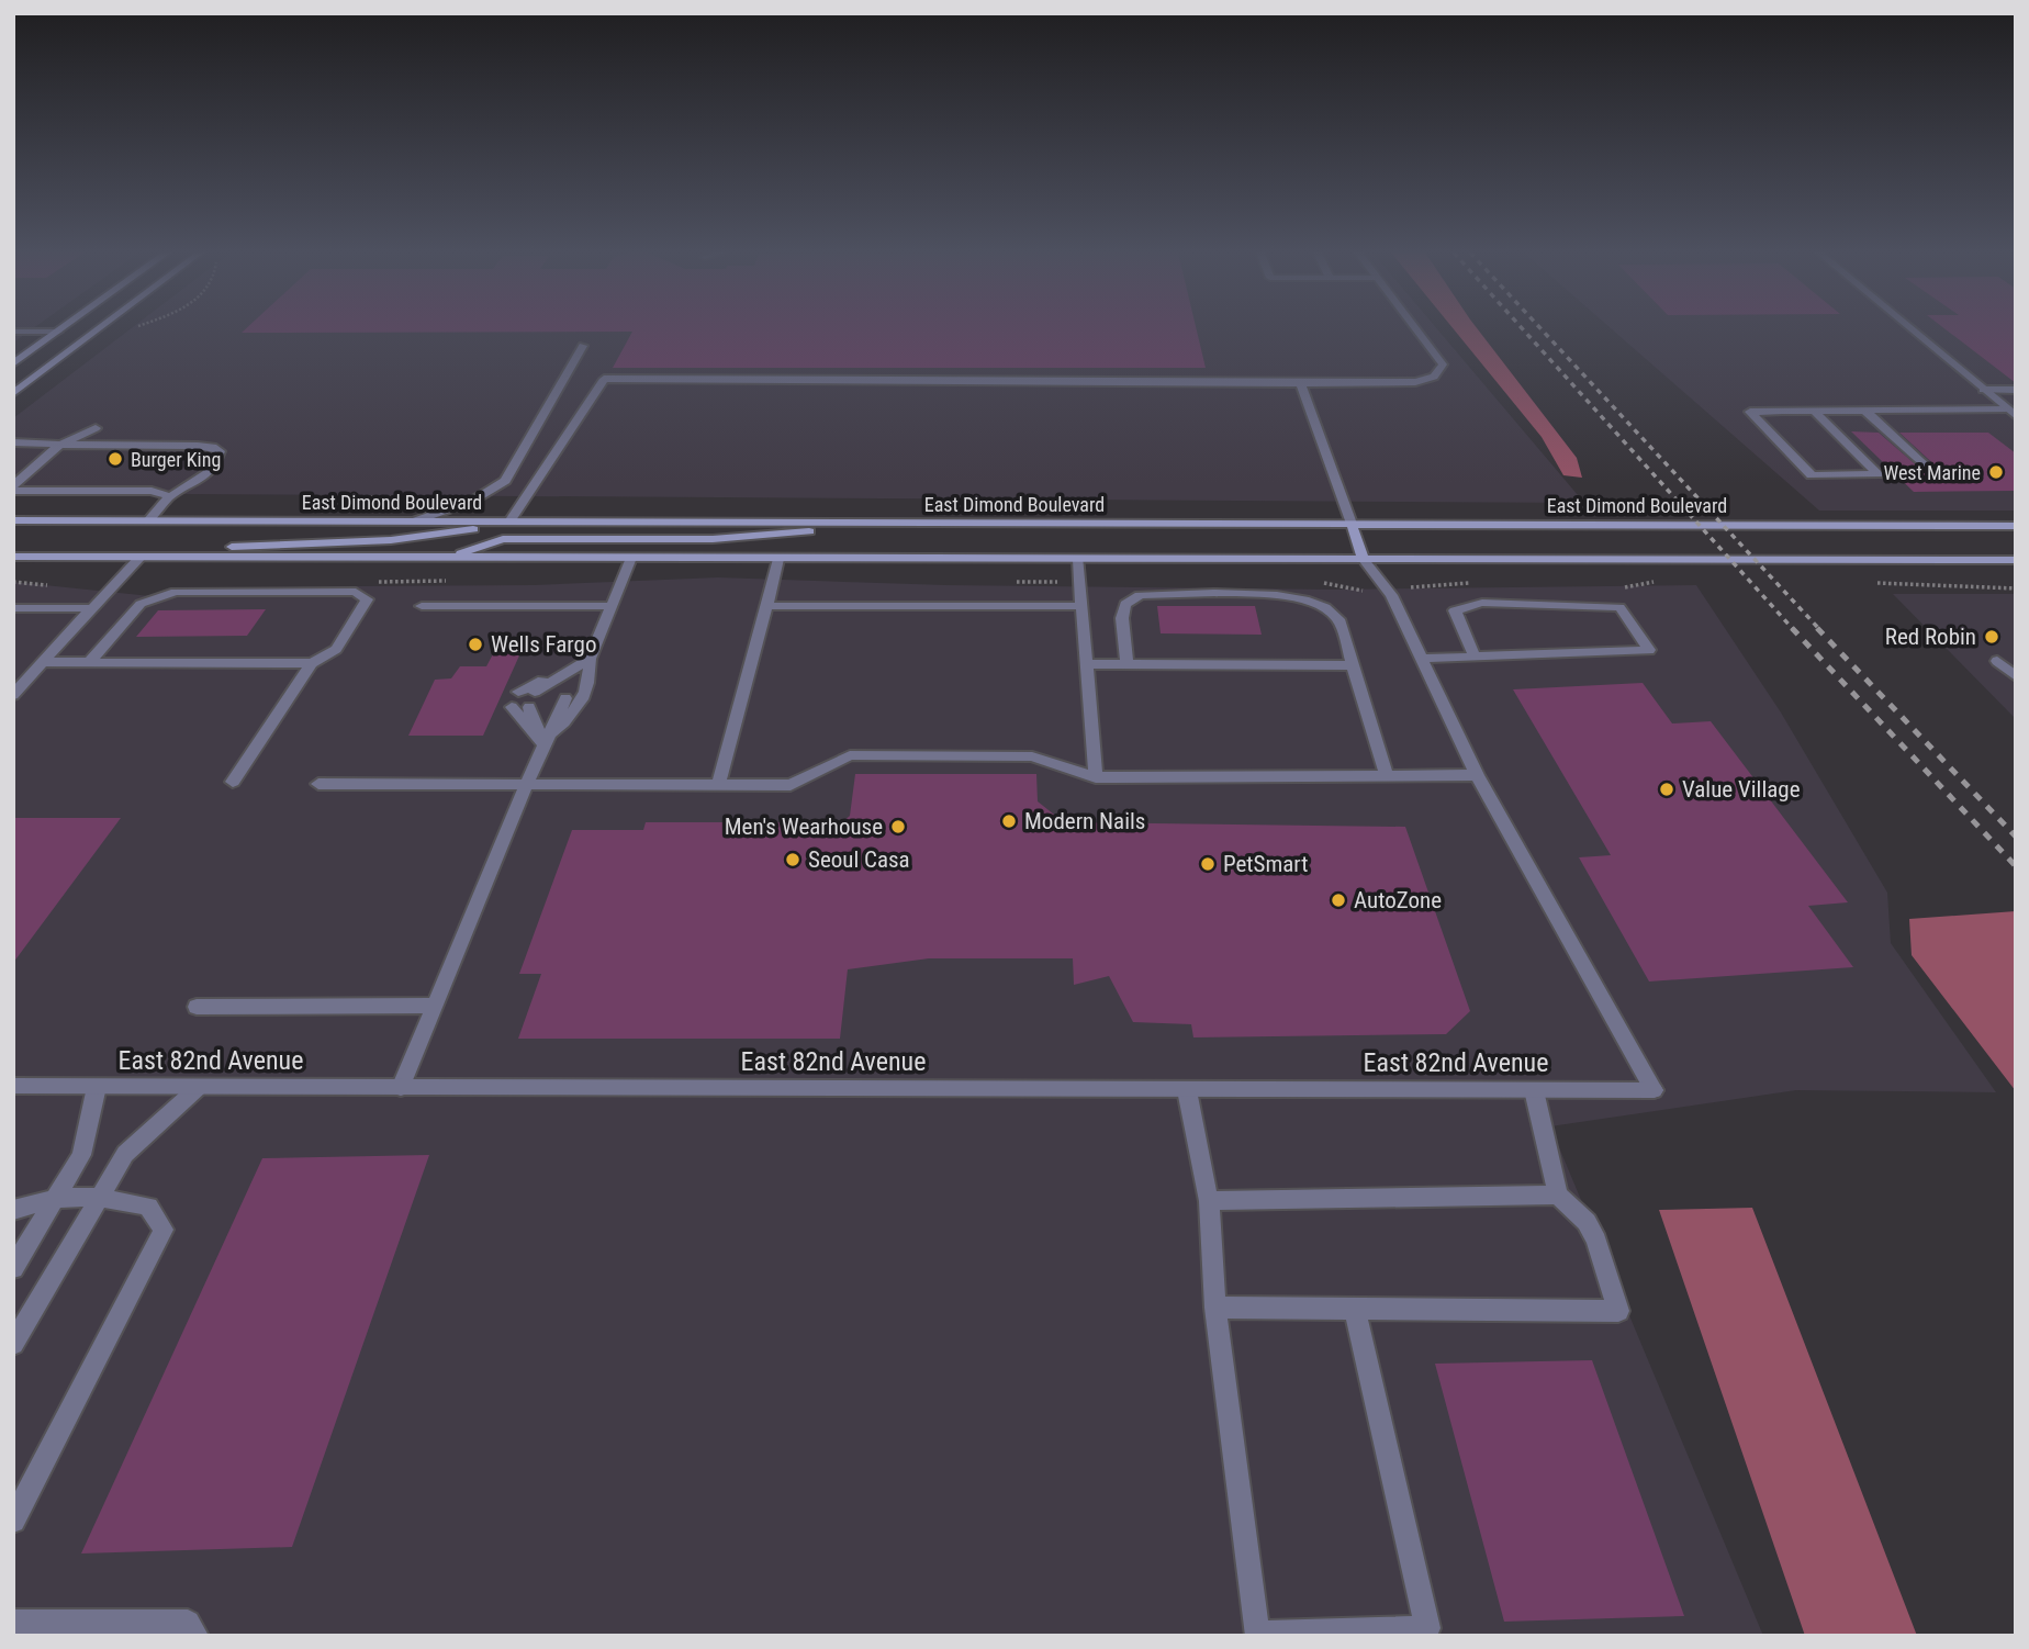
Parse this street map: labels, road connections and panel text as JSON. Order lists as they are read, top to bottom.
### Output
{
  "streets": {
    "main road": ["East Dimond Boulevard"],
    "street": ["East 82nd Avenue"]
  },
  "places": [
    "Burger King",
    "West Marine",
    "Red Robin",
    "Wells Fargo",
    "Value Village",
    "Modern Nails",
    "Men's Wearhouse",
    "Seoul Casa",
    "PetSmart",
    "AutoZone"
  ]
}
